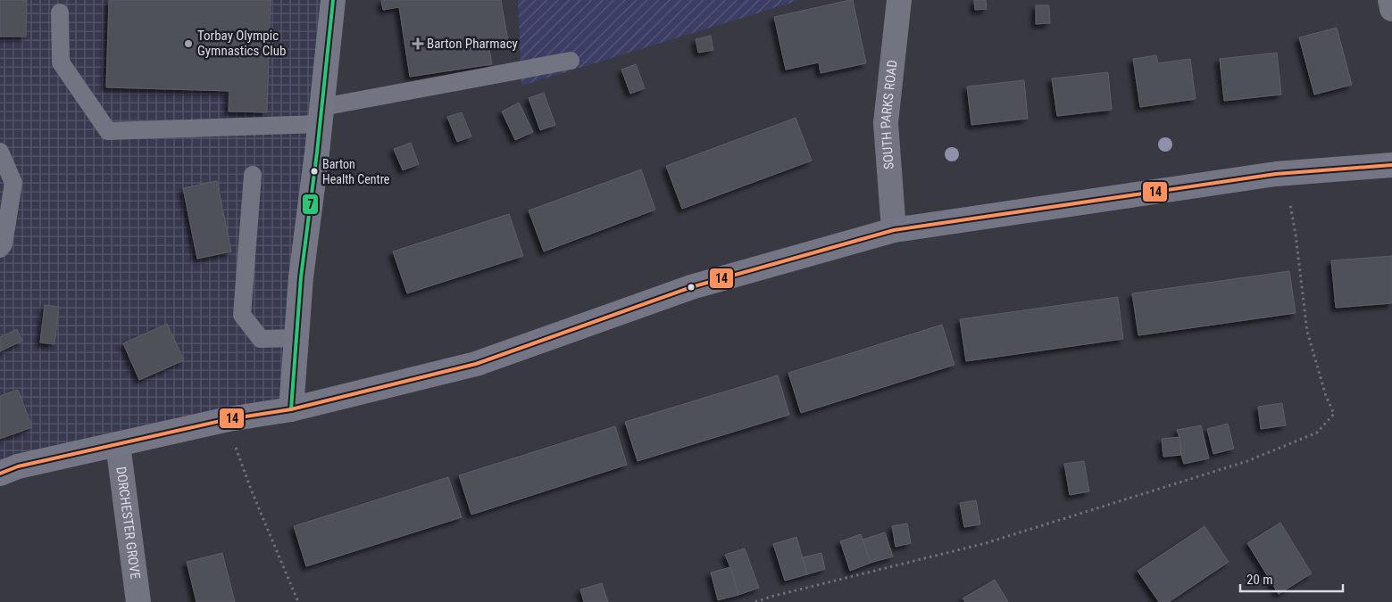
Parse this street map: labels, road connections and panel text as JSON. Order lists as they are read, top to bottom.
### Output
{
  "streets": {
    "street": ["SOUTH PARKS ROAD", "DORCHESTER GROVE"]
  },
  "places": {
    "other": ["Torbay Olympic Gymnastics Club", "Barton Health Centre"],
    "health": ["Barton Pharmacy"]
  },
  "lines": ["transit line 7", "transit line 14"],
  "scale_bar": "20 m"
}
